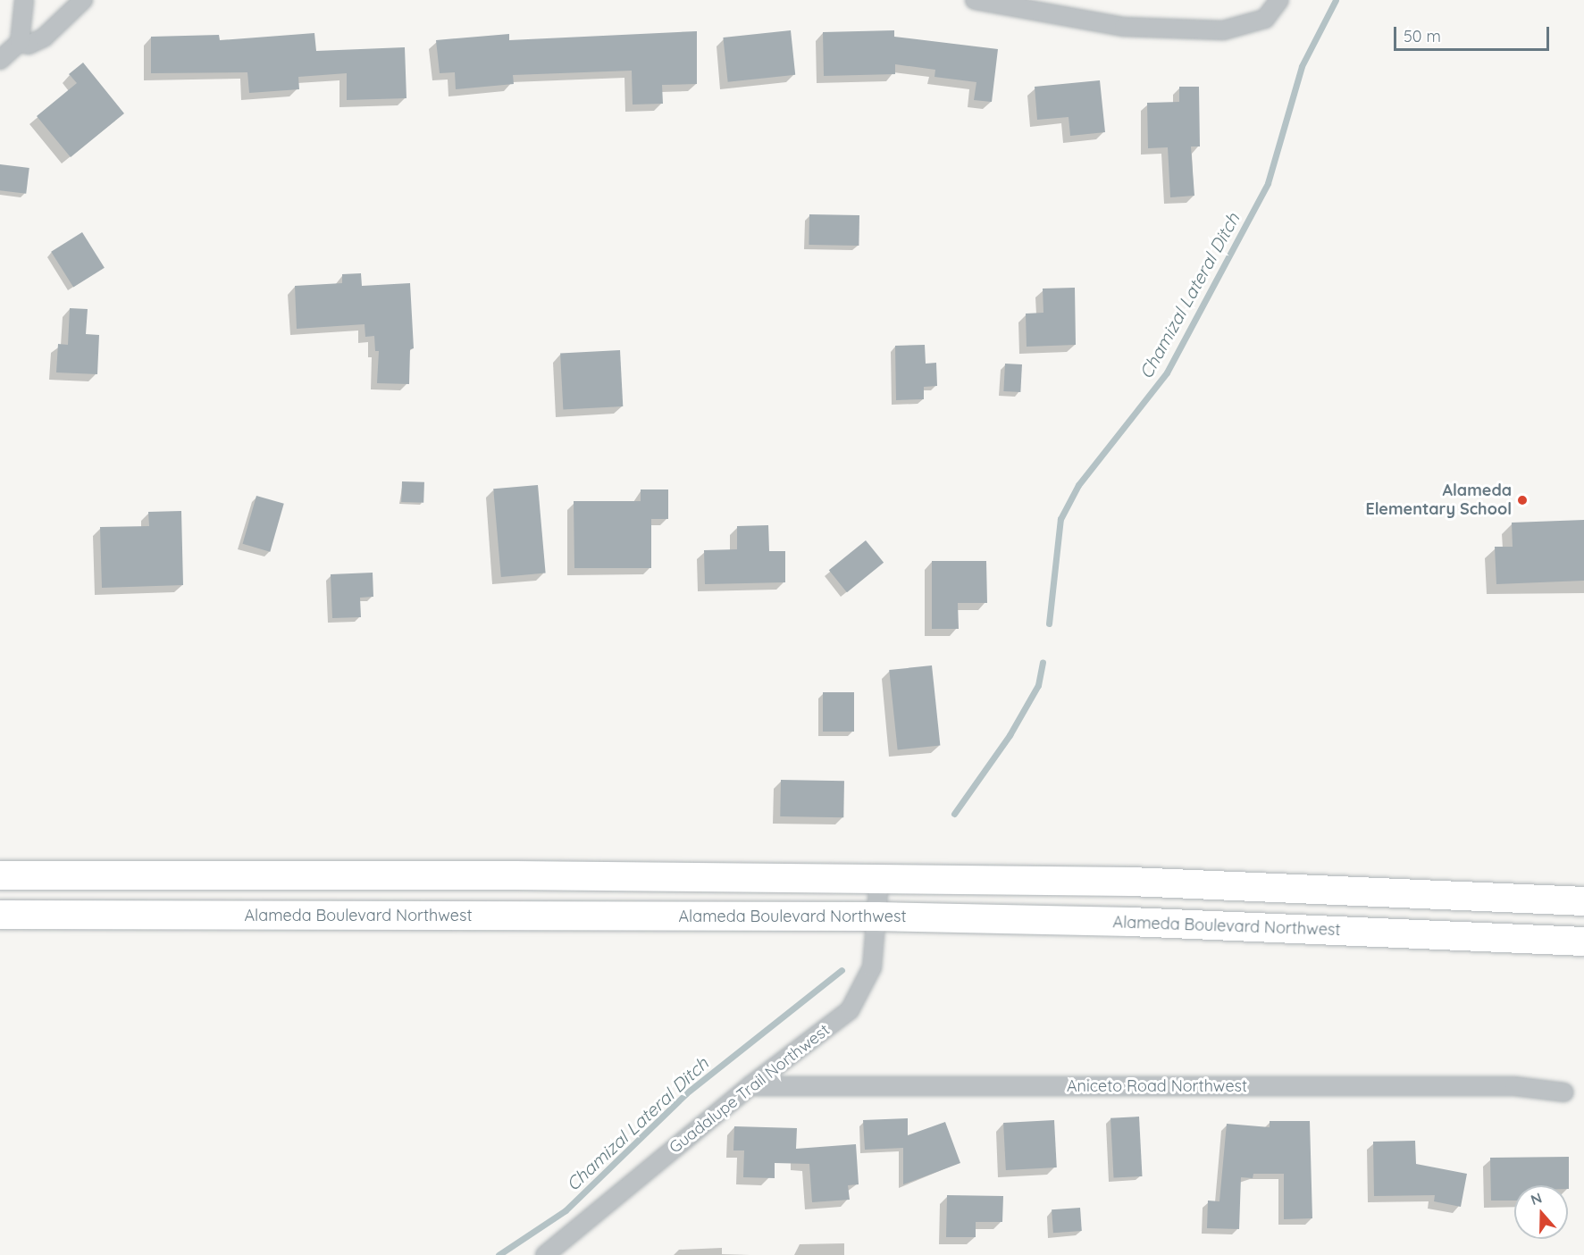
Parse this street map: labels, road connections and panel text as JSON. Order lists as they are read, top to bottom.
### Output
{
  "streets": {
    "main road": ["Alameda Boulevard Northwest"],
    "street": ["Aniceto Road Northwest", "Guadalupe Trail Northwest"]
  },
  "crossings": [
    ["Alameda Boulevard Northwest", "Guadalupe Trail Northwest"],
    ["Aniceto Road Northwest", "Guadalupe Trail Northwest"]
  ],
  "water": ["Chamizal Lateral Ditch"],
  "places": ["Alameda Elementary School"],
  "scale_bar": "50 m",
  "north": "top"
}
